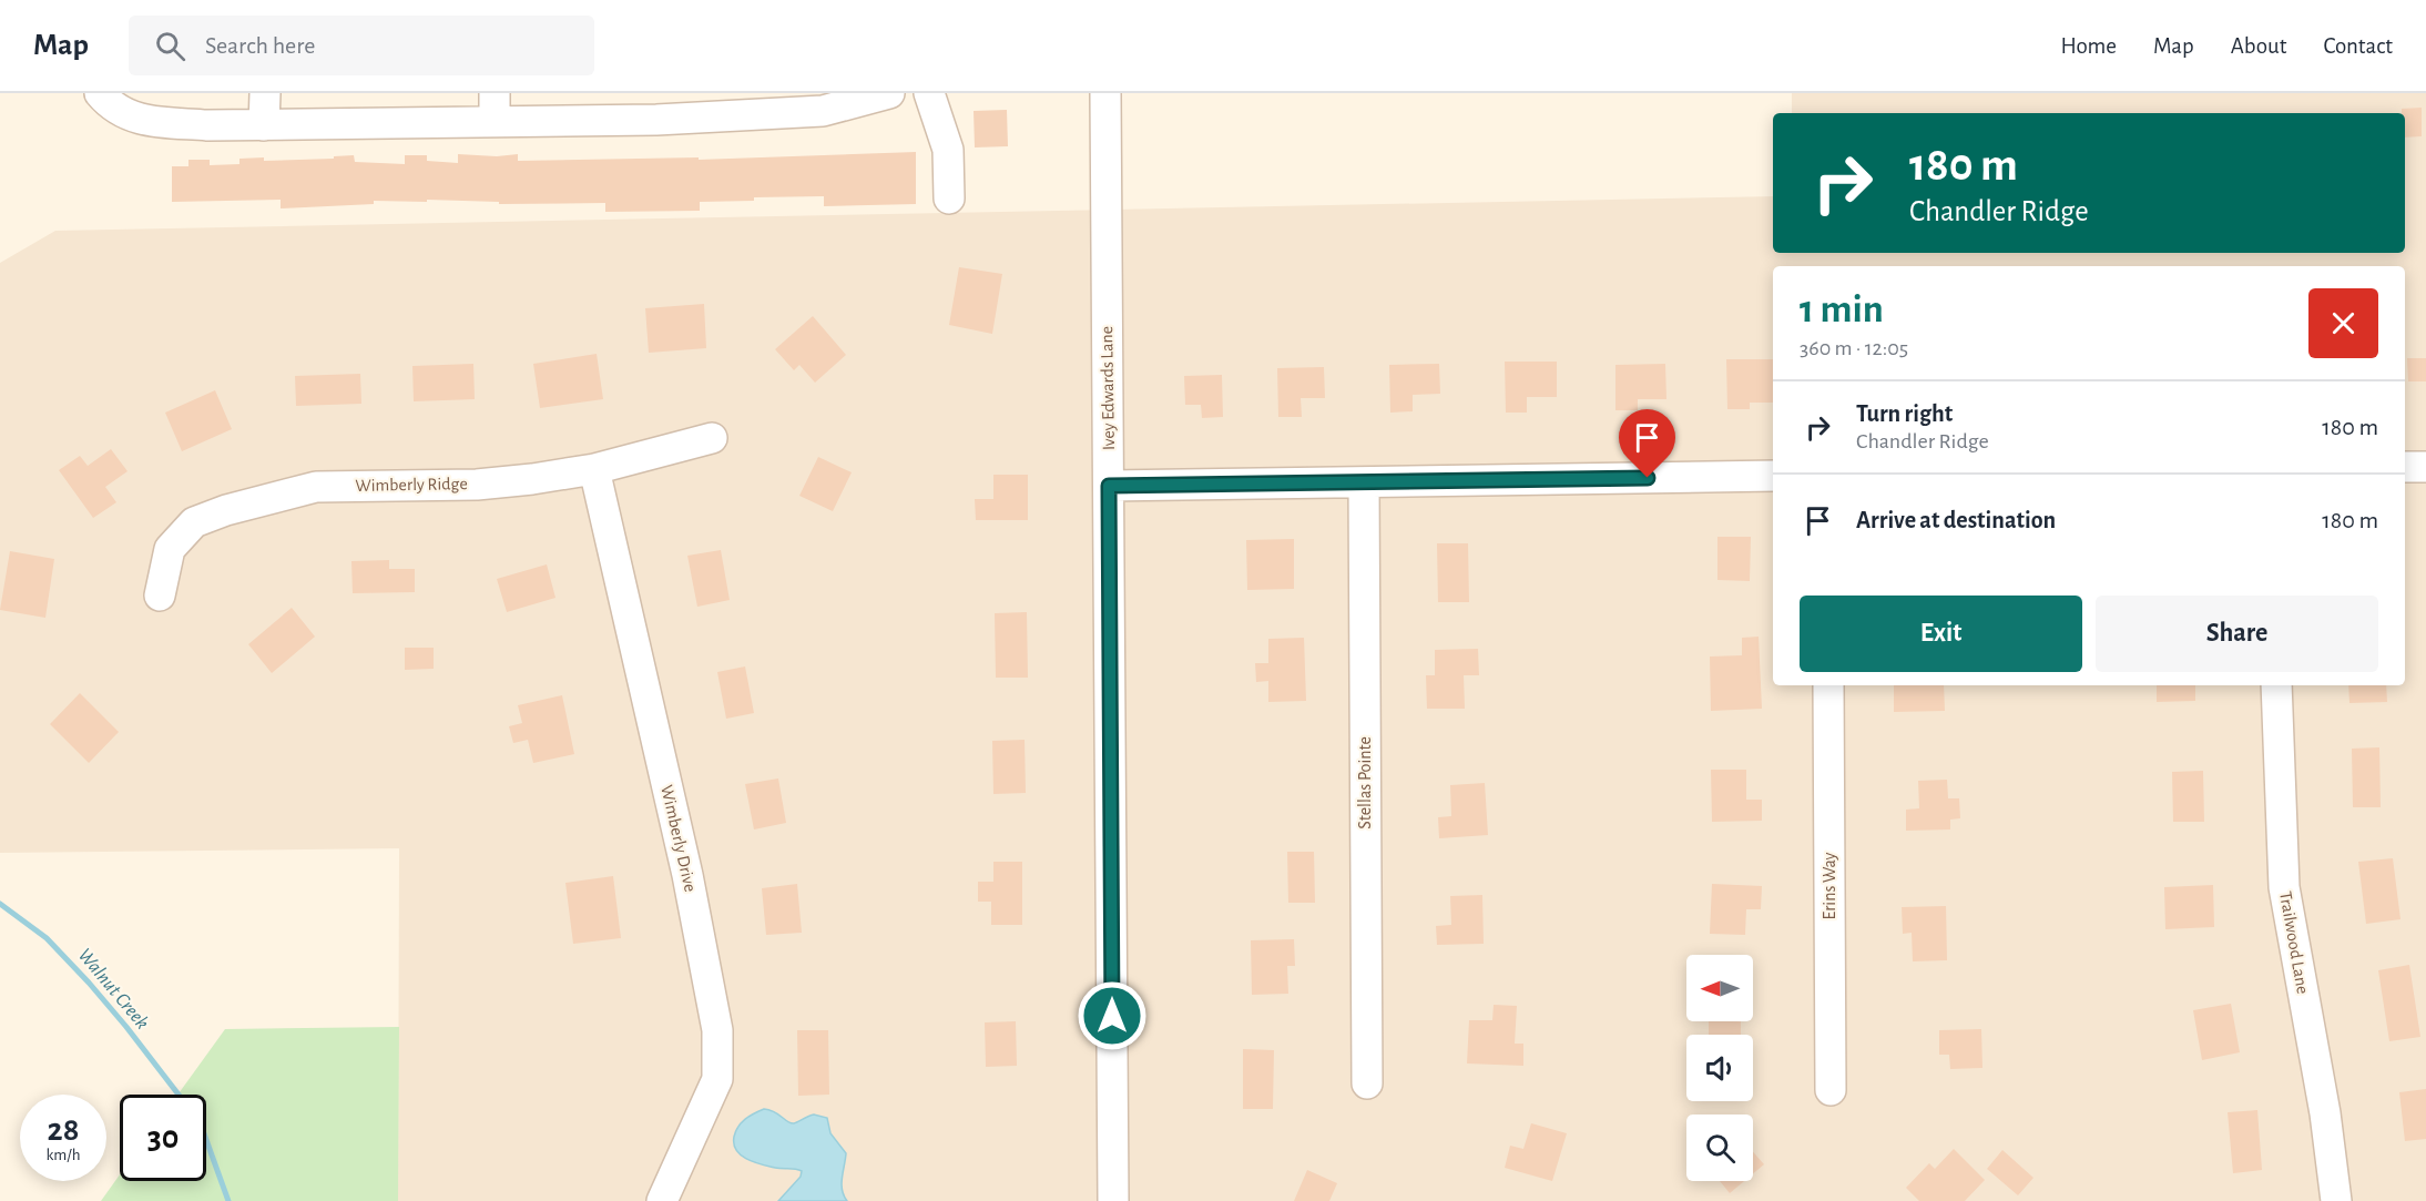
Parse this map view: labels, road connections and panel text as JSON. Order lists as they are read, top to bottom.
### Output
{
  "streets": {
    "street": [
      "Ivey Edwards Lane",
      "Wimberly Ridge",
      "Stellas Pointe",
      "Wimberly Drive",
      "Erins Way",
      "Trailwood Lane"
    ]
  },
  "crossings": [
    ["Wimberly Ridge", "Wimberly Drive"]
  ],
  "water": ["Walnut Creek"],
  "north": "left",
  "page": {
    "header": "Map",
    "search": "Search here",
    "nav": [
      "Home",
      "Map",
      "About",
      "Contact"
    ],
    "turn": ["180 m", "Chandler Ridge"],
    "heading": ["1 min", "360 m · 12:05"],
    "list": [
      {
        "name": "Turn right",
        "note": "Chandler Ridge",
        "value": "180 m"
      },
      {
        "name": "Arrive at destination",
        "value": "180 m"
      }
    ],
    "buttons": ["Exit", "Share"],
    "speed": "28 km/h",
    "limit": "30"
  }
}
